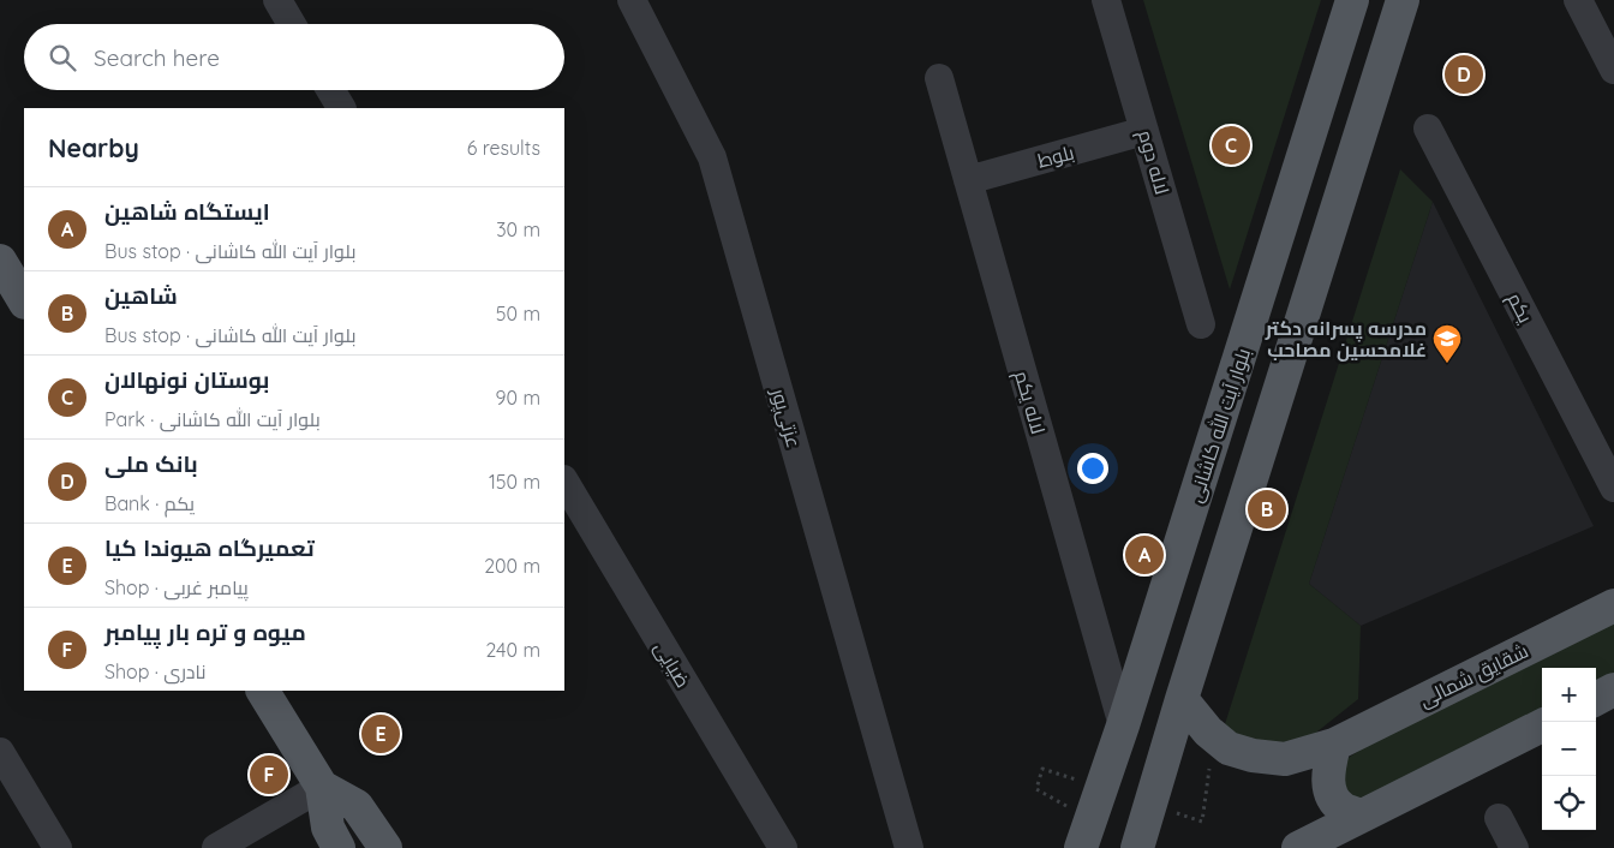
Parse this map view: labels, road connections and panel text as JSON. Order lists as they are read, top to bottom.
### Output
{
  "streets": {
    "main road": ["بلوار آیت الله کاشانی", "شقایق شمالی"],
    "street": [
      "بلوط",
      "لاله دوم",
      "یکم",
      "لاله یکم",
      "عزتی‌پور",
      "ضیایی"
    ]
  },
  "crossings": [
    ["بلوط", "لاله دوم"],
    ["بلوط", "لاله یکم"],
    ["لاله یکم", "بلوار آیت الله کاشانی"]
  ],
  "places": {
    "school or university": ["مدرسه پسرانه دکتر غلامحسین مصاحب"]
  },
  "page": {
    "search": "Search here",
    "pins": [
      "D",
      "C",
      "B",
      "A",
      "E",
      "F"
    ],
    "heading": ["Nearby", "6 results"],
    "list": [
      {
        "mark": "A",
        "name": "ایستگاه شاهین",
        "note": "Bus stop · بلوار آیت الله کاشانی",
        "value": "30 m"
      },
      {
        "mark": "B",
        "name": "شاهین",
        "note": "Bus stop · بلوار آیت الله کاشانی",
        "value": "50 m"
      },
      {
        "mark": "C",
        "name": "بوستان نونهالان",
        "note": "Park · بلوار آیت الله کاشانی",
        "value": "90 m"
      },
      {
        "mark": "D",
        "name": "بانک ملی",
        "note": "Bank · یکم",
        "value": "150 m"
      },
      {
        "mark": "E",
        "name": "تعمیرگاه هیوندا کیا",
        "note": "Shop · پیامبر غربی",
        "value": "200 m"
      },
      {
        "mark": "F",
        "name": "میوه و تره بار پیامبر",
        "note": "Shop · نادری",
        "value": "240 m"
      }
    ],
    "map_buttons": ["+", "−"]
  }
}
